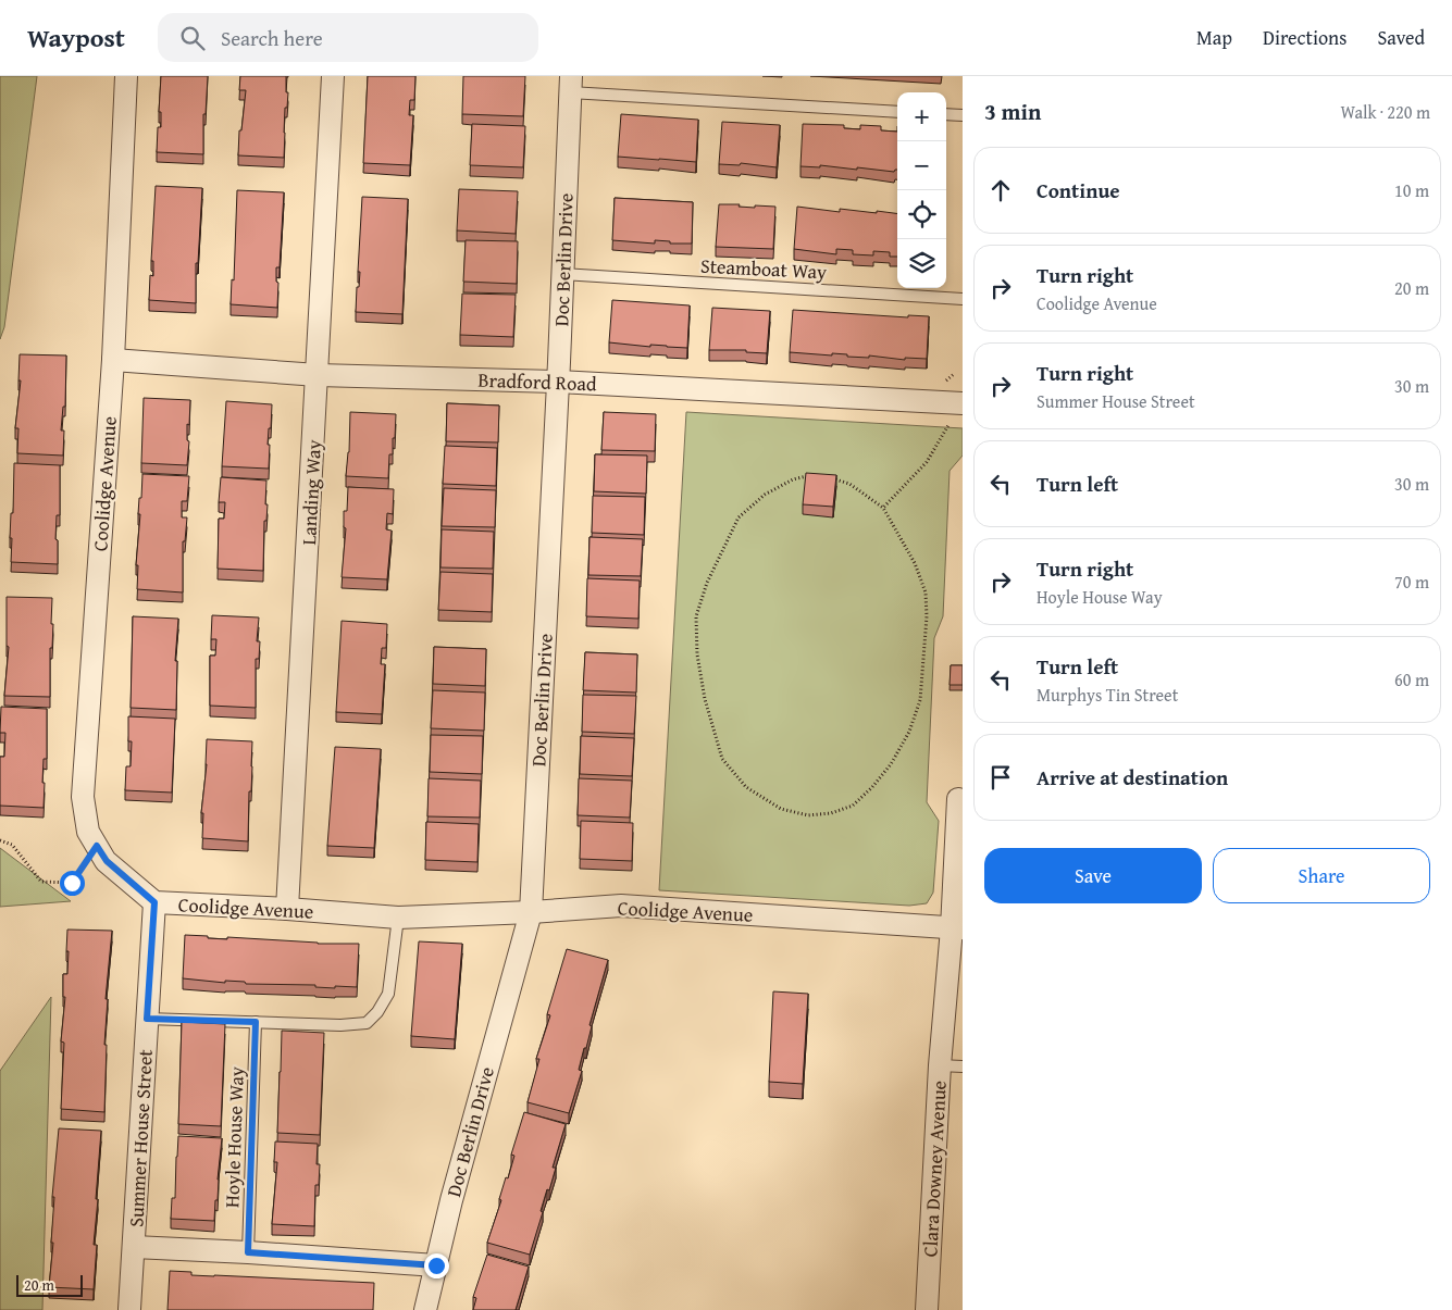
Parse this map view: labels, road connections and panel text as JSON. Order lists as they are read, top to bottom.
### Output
{
  "streets": {
    "street": [
      "Doc Berlin Drive",
      "Bradford Road",
      "Coolidge Avenue",
      "Landing Way",
      "Summer House Street",
      "Clara Downey Avenue"
    ],
    "lane": ["Steamboat Way", "Hoyle House Way"]
  },
  "crossings": [
    ["Doc Berlin Drive", "Steamboat Way"],
    ["Doc Berlin Drive", "Bradford Road"],
    ["Doc Berlin Drive", "Coolidge Avenue"],
    ["Bradford Road", "Coolidge Avenue"],
    ["Bradford Road", "Landing Way"],
    ["Coolidge Avenue", "Landing Way"],
    ["Coolidge Avenue", "Summer House Street"],
    ["Coolidge Avenue", "Clara Downey Avenue"]
  ],
  "scale_bar": "20 m",
  "page": {
    "header": "Waypost",
    "search": "Search here",
    "nav": ["Map", "Directions", "Saved"],
    "heading": ["3 min", "Walk · 220 m"],
    "map_buttons": ["+", "−"],
    "list": [
      ["Continue", "10 m"],
      ["Turn right", "Coolidge Avenue", "20 m"],
      ["Turn right", "Summer House Street", "30 m"],
      ["Turn left", "30 m"],
      ["Turn right", "Hoyle House Way", "70 m"],
      ["Turn left", "Murphys Tin Street", "60 m"],
      "Arrive at destination"
    ],
    "buttons": ["Save", "Share"],
    "scale": "20 m"
  }
}
